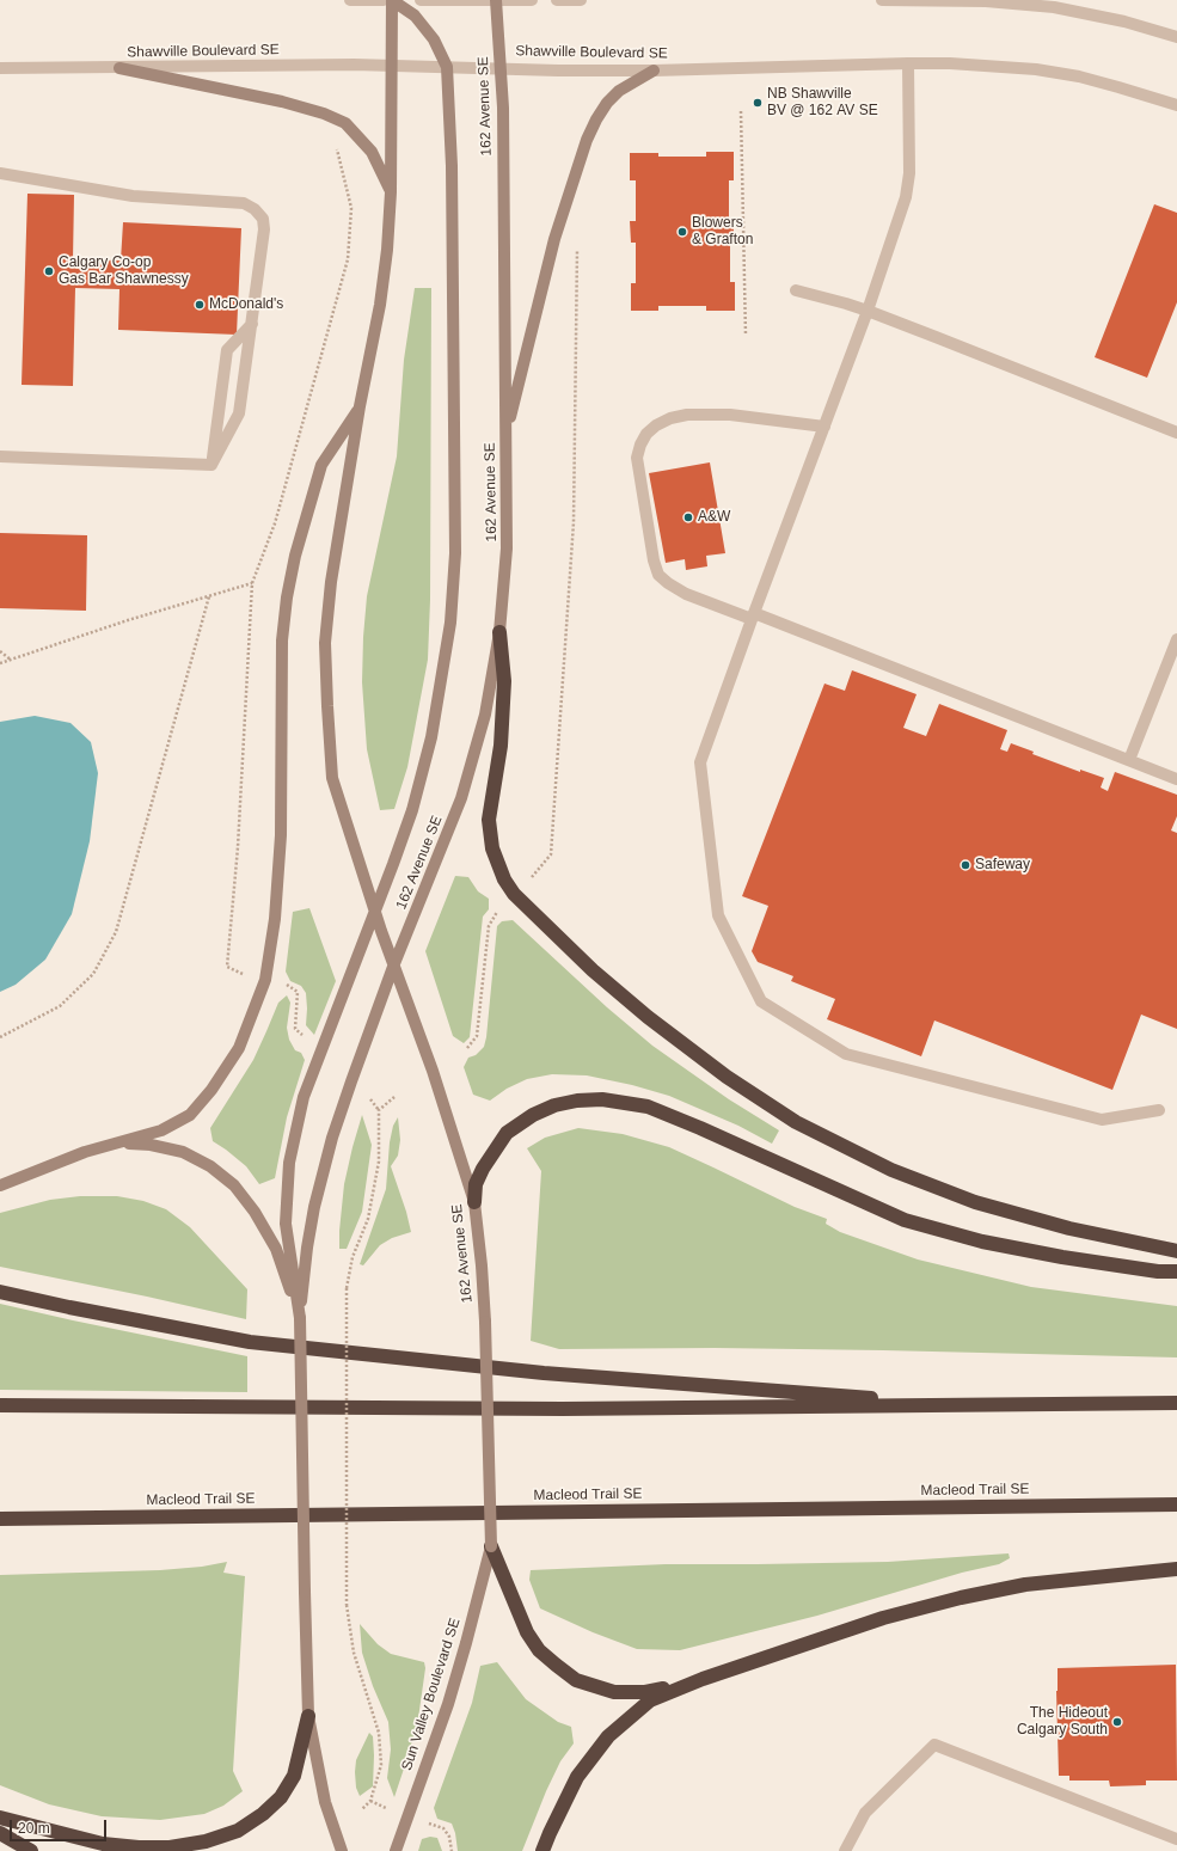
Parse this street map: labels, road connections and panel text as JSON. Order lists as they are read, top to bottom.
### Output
{
  "streets": {
    "highway": ["Macleod Trail SE"],
    "main road": ["162 Avenue SE", "Sun Valley Boulevard SE"],
    "street": ["Shawville Boulevard SE"]
  },
  "crossings": [
    ["Shawville Boulevard SE", "162 Avenue SE"],
    ["162 Avenue SE", "Sun Valley Boulevard SE"]
  ],
  "places": [
    "NB Shawville BV @ 162 AV SE",
    "Blowers & Grafton",
    "Calgary Co-op Gas Bar Shawnessy",
    "McDonald's",
    "A&W",
    "Safeway",
    "The Hideout Calgary South"
  ],
  "scale_bar": "20 m"
}
